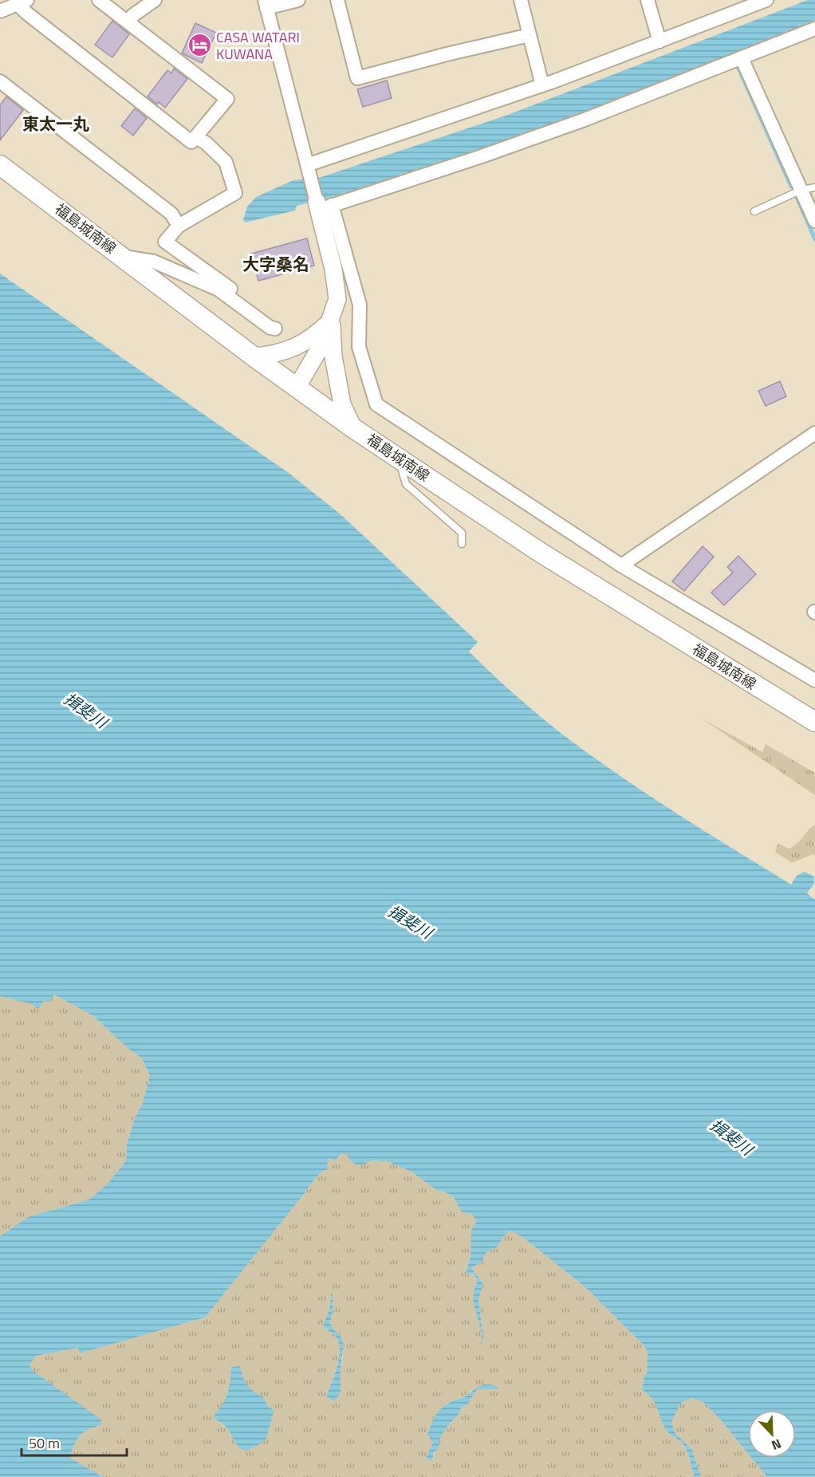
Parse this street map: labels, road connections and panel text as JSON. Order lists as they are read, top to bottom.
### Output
{
  "streets": {
    "main road": ["福島城南線"]
  },
  "districts": ["東太一丸", "大字桑名"],
  "water": ["揖斐川"],
  "places": {
    "hotel": ["CASA WATARI KUWANA"]
  },
  "scale_bar": "50 m",
  "north": "bottom right"
}
